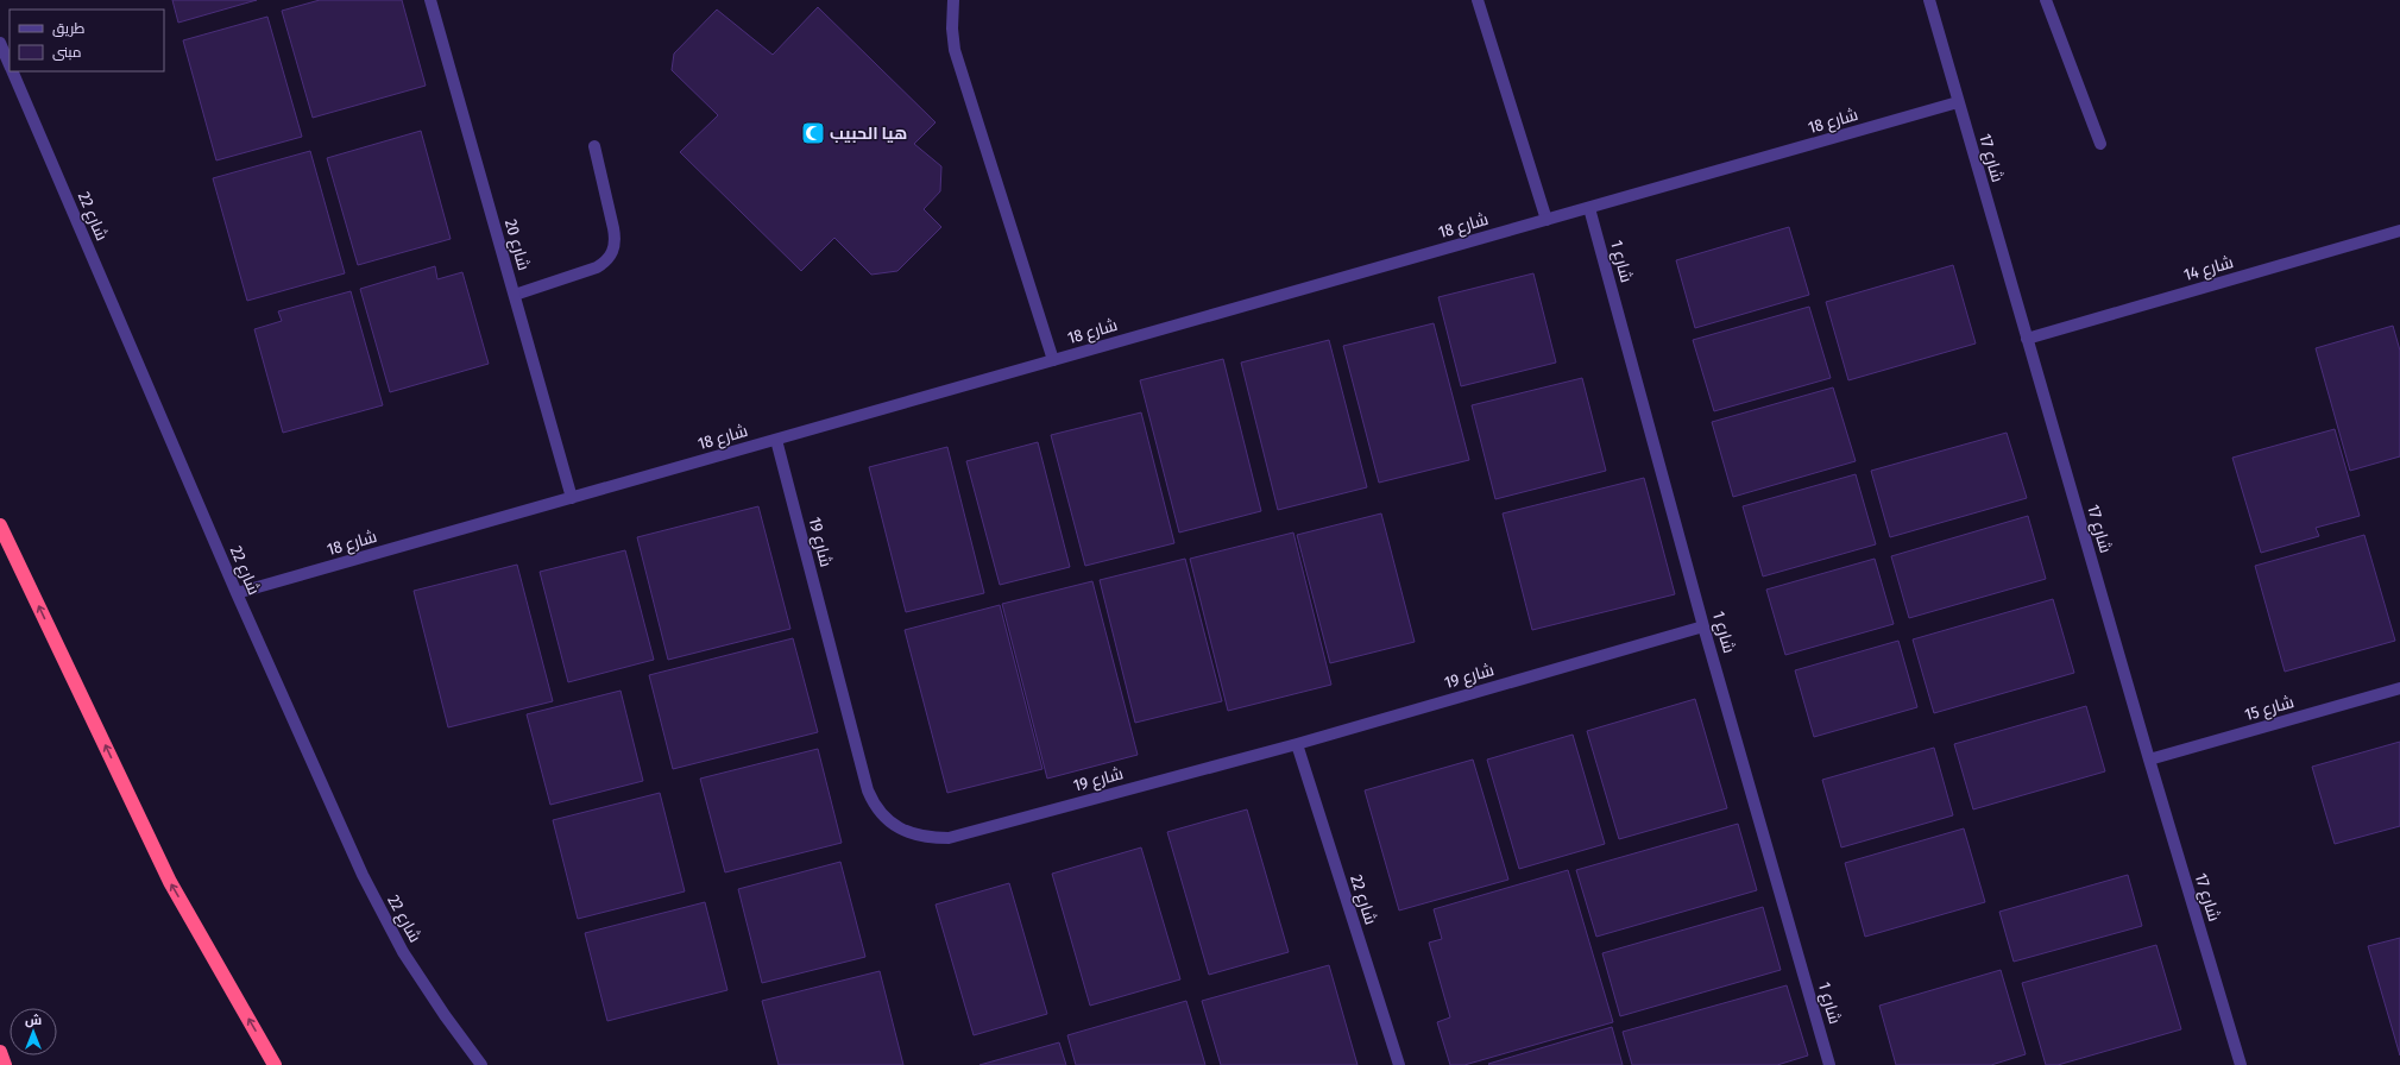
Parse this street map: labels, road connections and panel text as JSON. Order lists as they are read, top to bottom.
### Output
{
  "streets": {
    "street": [
      "شارع 18",
      "شارع 17",
      "شارع 22",
      "شارع 20",
      "شارع 1",
      "شارع 14",
      "شارع 19",
      "شارع 15"
    ]
  },
  "crossings": [
    ["شارع 18", "شارع 17"],
    ["شارع 18", "شارع 22"],
    ["شارع 18", "شارع 20"],
    ["شارع 18", "شارع 1"],
    ["شارع 18", "شارع 19"],
    ["شارع 17", "شارع 14"],
    ["شارع 17", "شارع 15"],
    ["شارع 22", "شارع 19"],
    ["شارع 1", "شارع 19"]
  ],
  "places": {
    "mosque": ["هيا الحبيب"]
  },
  "legend": ["طريق", "مبنى"],
  "north": "top"
}
